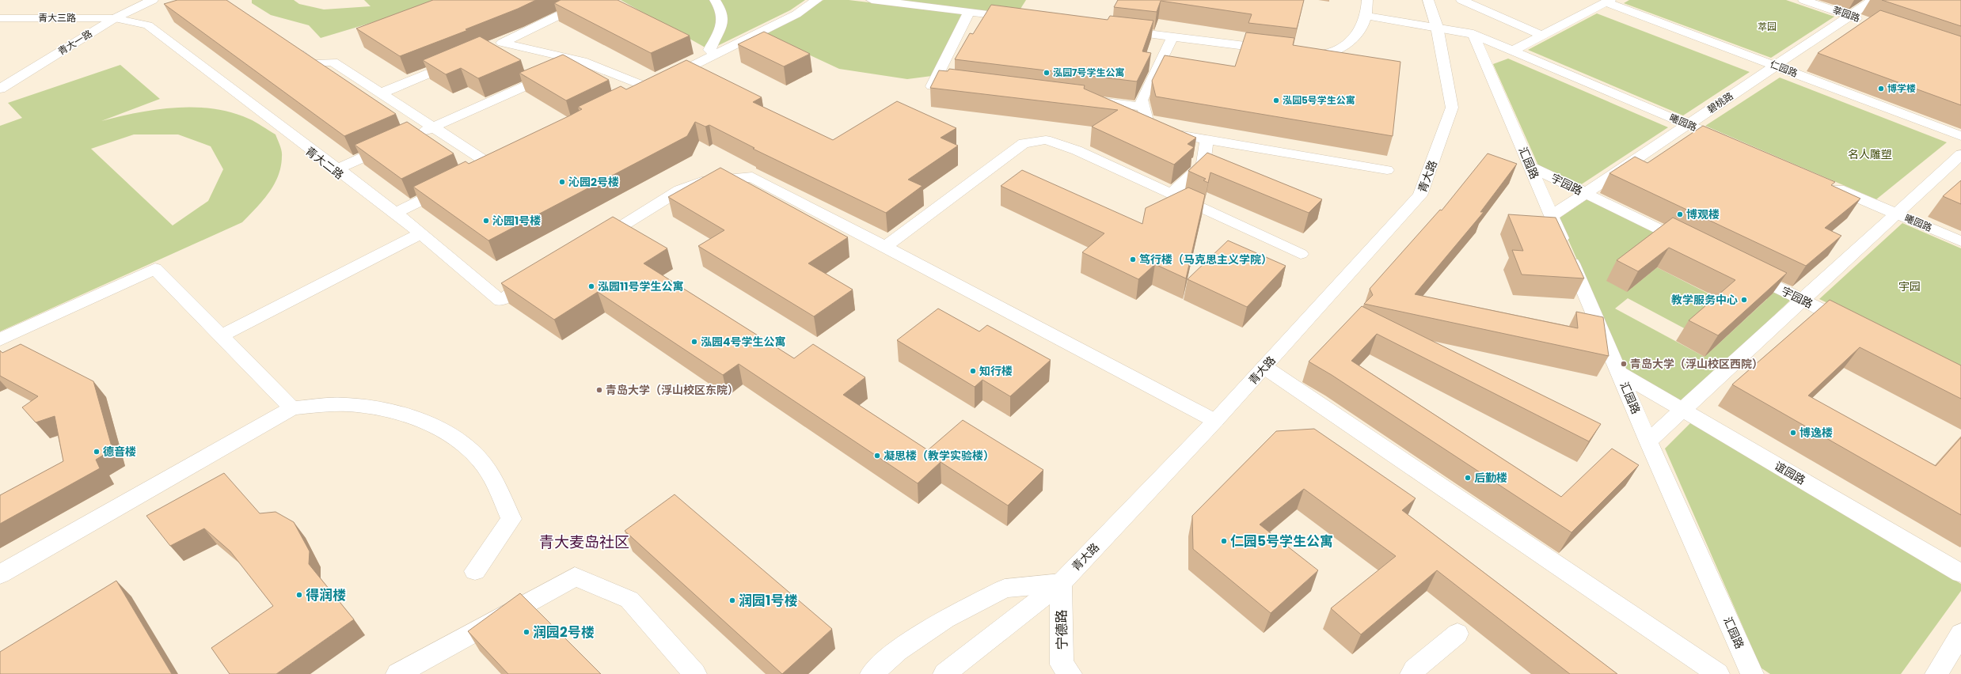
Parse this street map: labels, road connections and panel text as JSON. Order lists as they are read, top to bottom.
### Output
{
  "streets": {
    "street": [
      "莘园路",
      "青大三路",
      "青大一路",
      "仁园路",
      "碧桃路",
      "曦园路",
      "青大二路",
      "汇园路",
      "青大路",
      "宇园路",
      "谊园路",
      "宁德路"
    ]
  },
  "crossings": [
    ["莘园路", "碧桃路"],
    ["青大三路", "青大一路"],
    ["仁园路", "碧桃路"],
    ["碧桃路", "曦园路"],
    ["碧桃路", "汇园路"],
    ["碧桃路", "宇园路"],
    ["曦园路", "汇园路"],
    ["曦园路", "青大路"],
    ["汇园路", "宇园路"],
    ["汇园路", "谊园路"],
    ["青大路", "宁德路"]
  ],
  "districts": ["青大麦岛社区"],
  "parks": ["萃园", "名人雕塑", "宇园"],
  "places": [
    "泓园7号学生公寓",
    "博学楼",
    "泓园5号学生公寓",
    "沁园2号楼",
    "博观楼",
    "沁园1号楼",
    "笃行楼（马克思主义学院）",
    "泓园11号学生公寓",
    "教学服务中心",
    "泓园4号学生公寓",
    "青岛大学（浮山校区西院）",
    "知行楼",
    "青岛大学（浮山校区东院）",
    "博逸楼",
    "德音楼",
    "凝思楼（教学实验楼）",
    "后勤楼",
    "仁园5号学生公寓",
    "得润楼",
    "润园1号楼",
    "润园2号楼"
  ]
}
